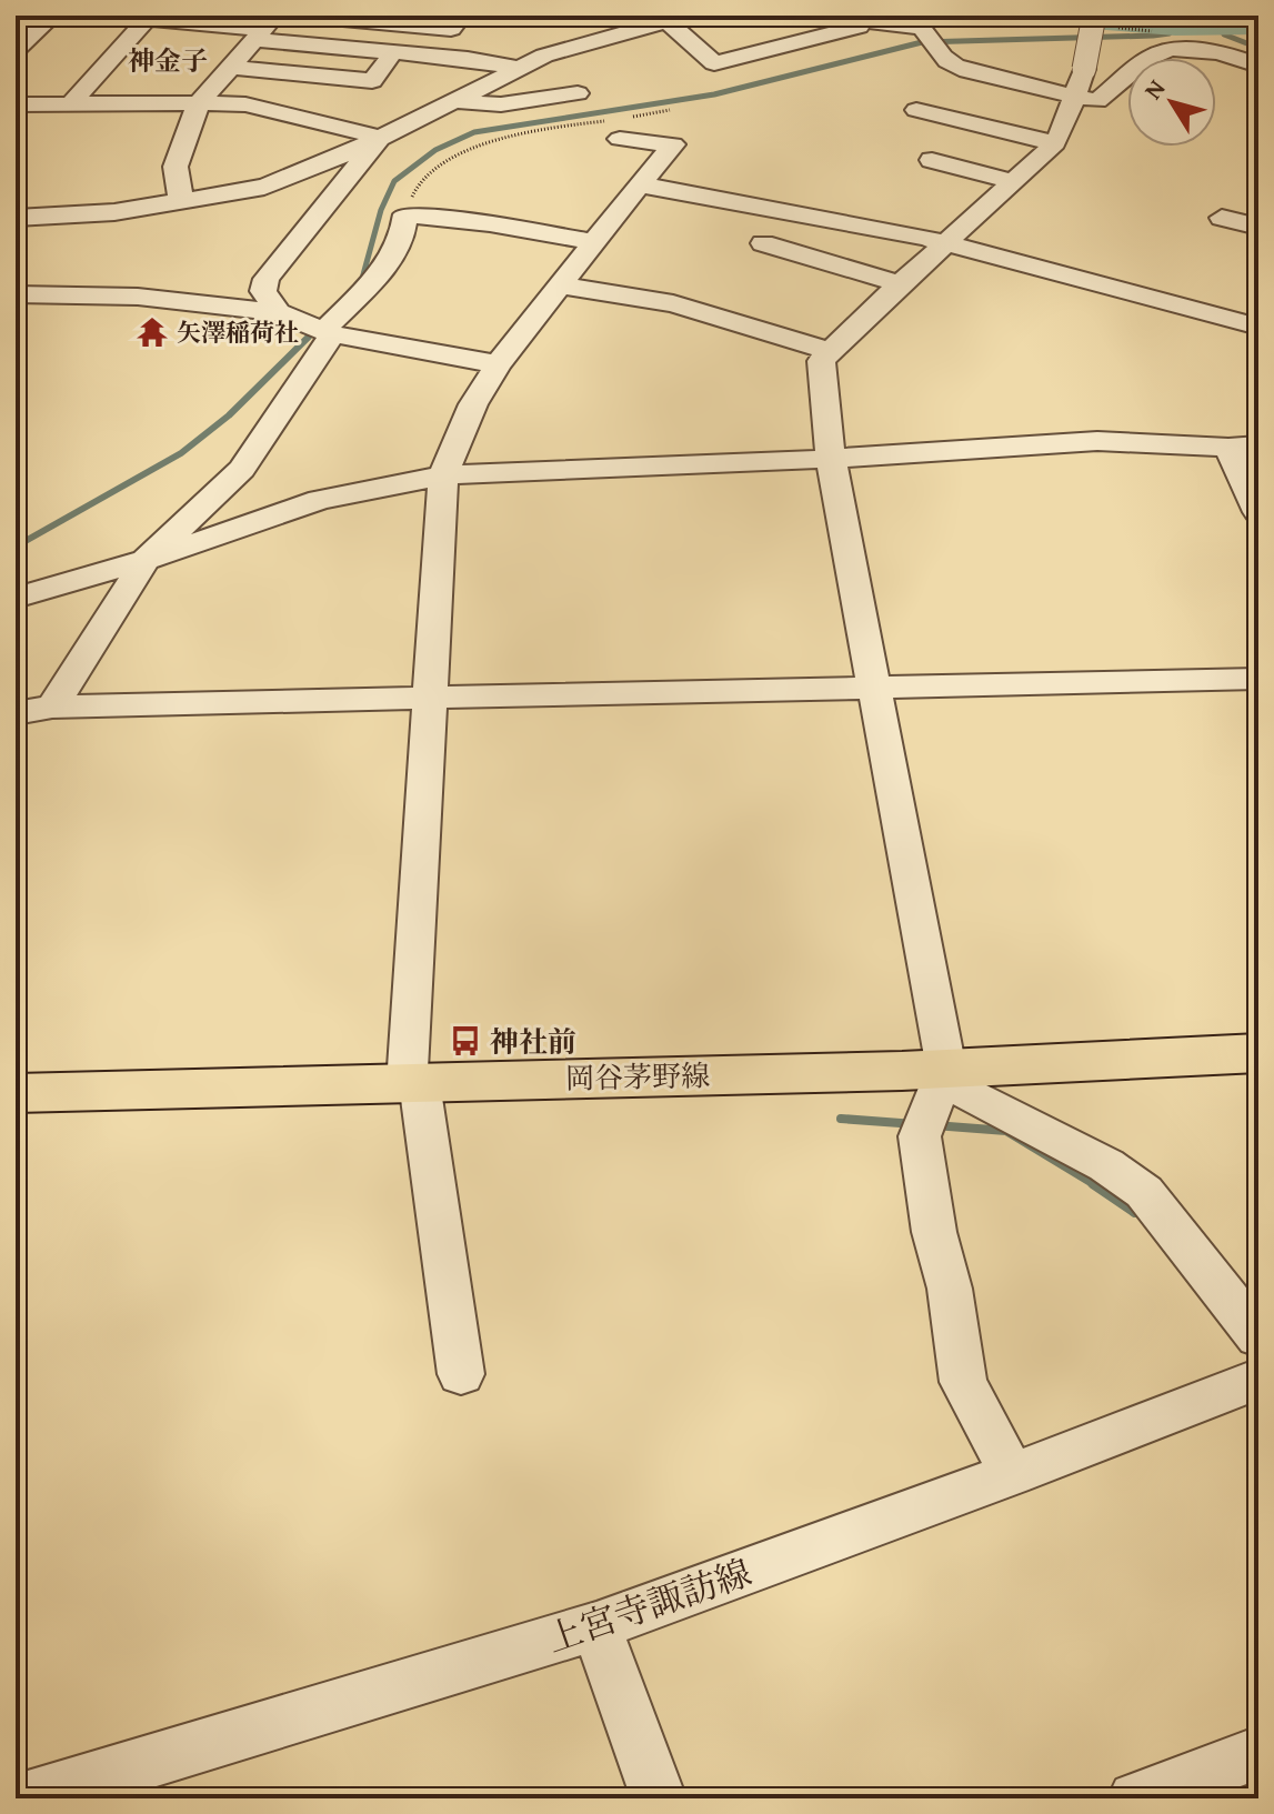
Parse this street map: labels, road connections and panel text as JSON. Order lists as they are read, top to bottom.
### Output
{
  "streets": {
    "main road": ["岡谷茅野線"],
    "street": ["上宮寺諏訪線"]
  },
  "districts": ["神金子"],
  "places": {
    "temple": ["矢澤稲荷社"],
    "bus stop": ["神社前"]
  },
  "north": "top left"
}
